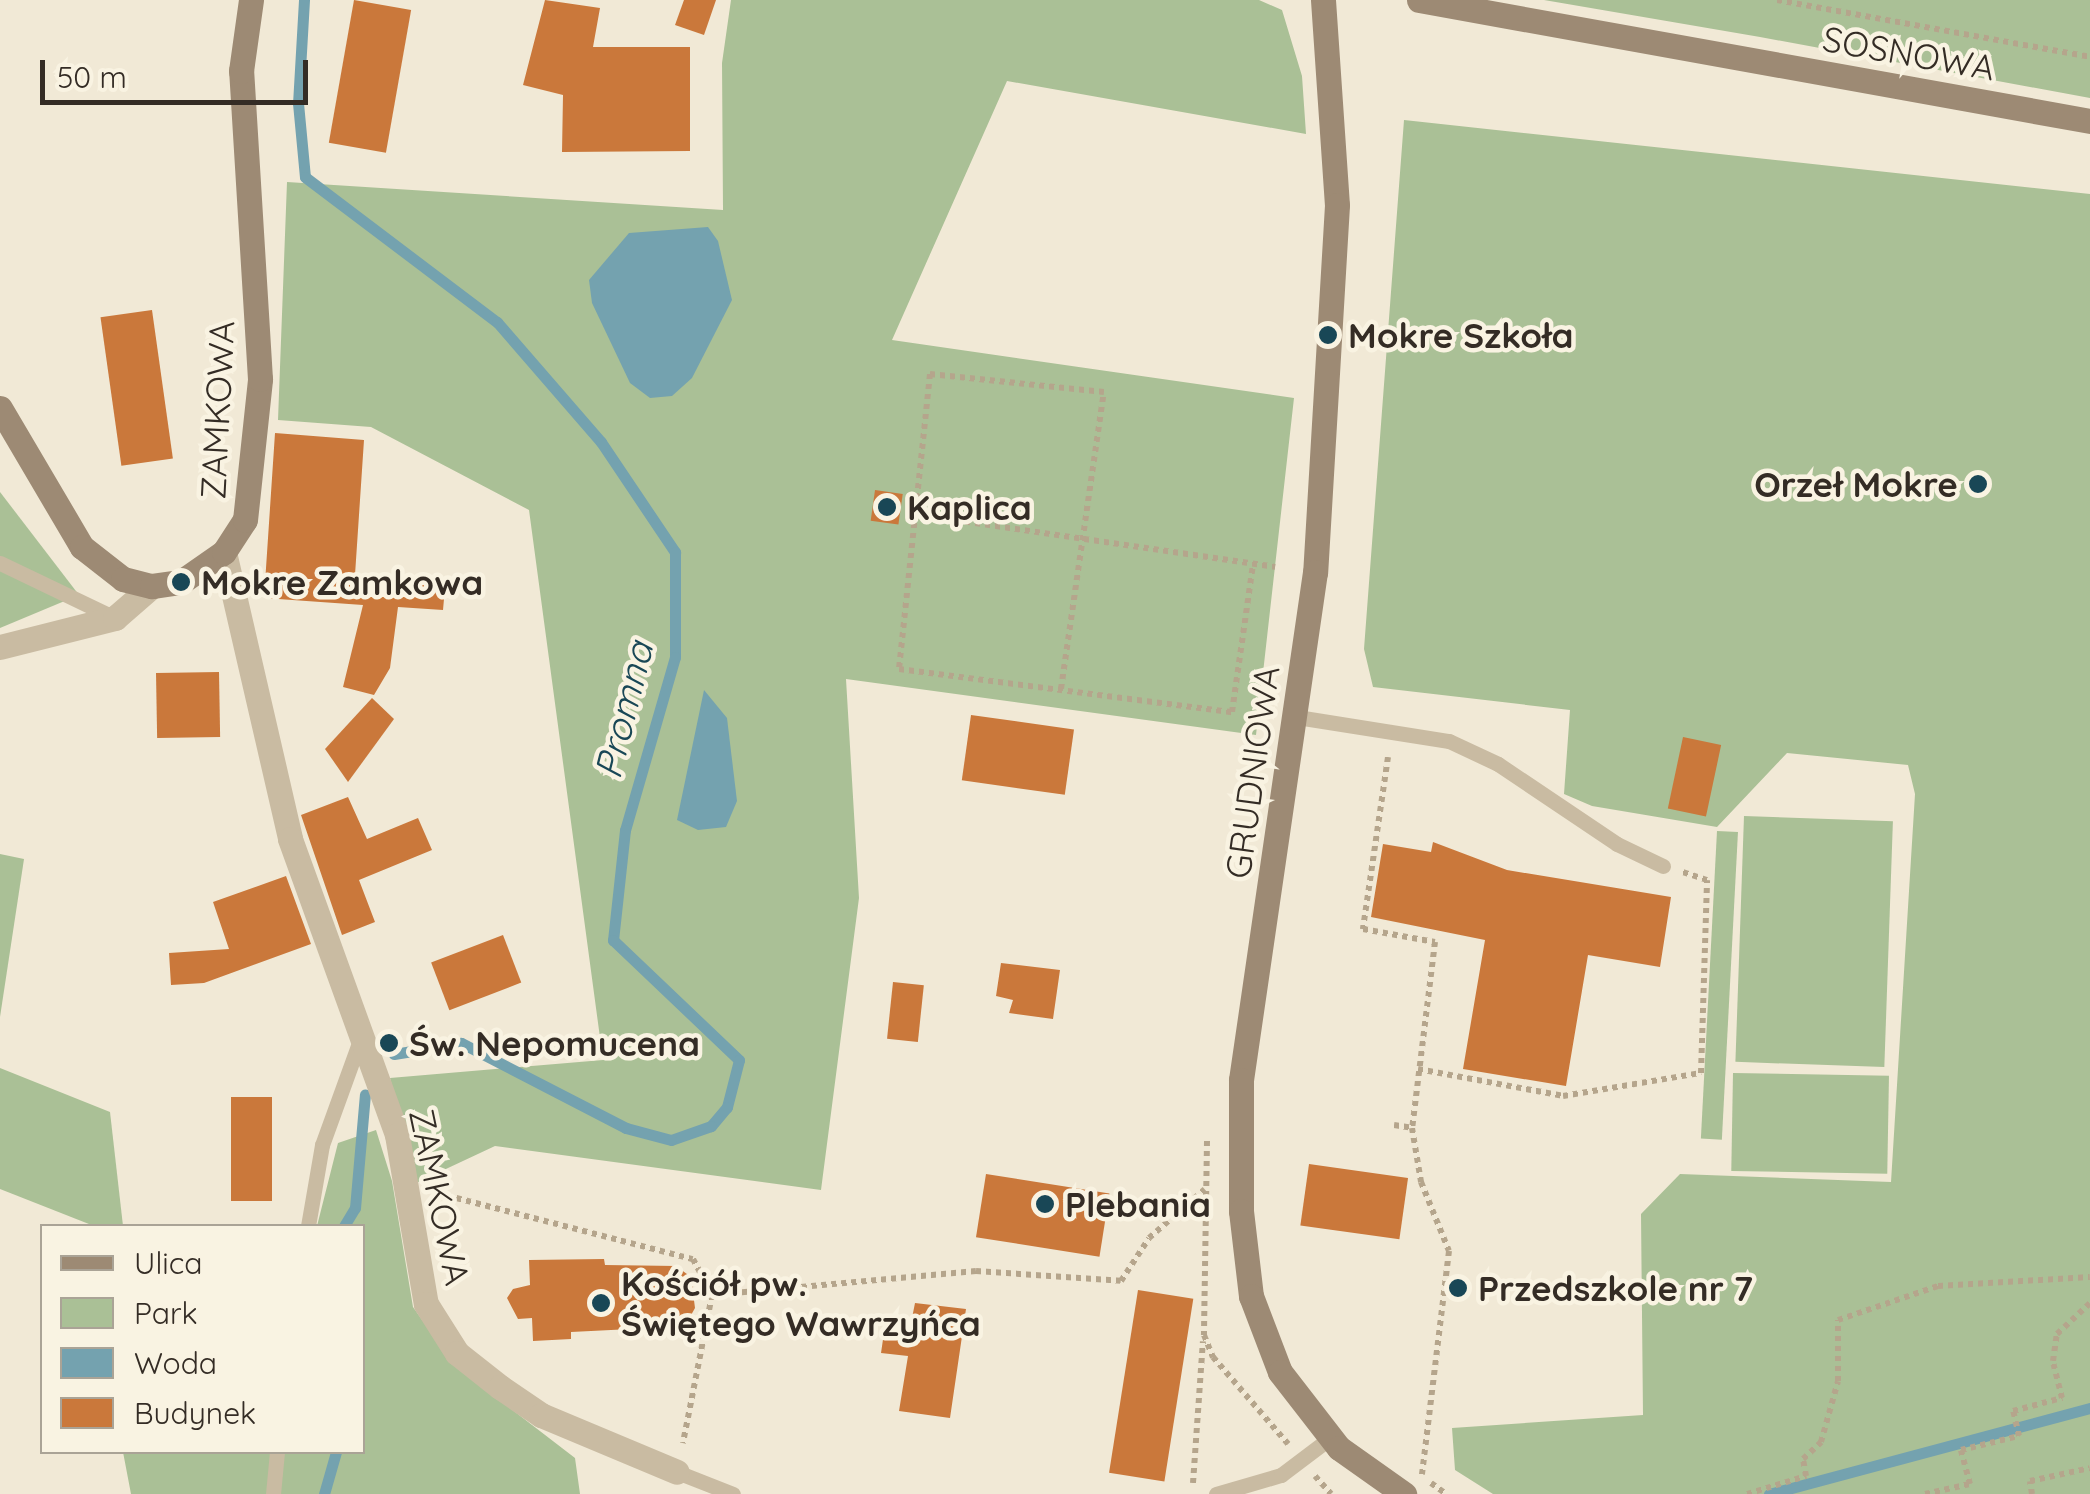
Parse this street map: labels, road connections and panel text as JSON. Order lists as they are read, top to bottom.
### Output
{
  "streets": {
    "street": ["SOSNOWA", "ZAMKOWA", "GRUDNIOWA"]
  },
  "water": ["Promna"],
  "places": [
    "Mokre Szkoła",
    "Orzeł Mokre",
    "Kaplica",
    "Mokre Zamkowa",
    "Św. Nepomucena",
    "Plebania",
    "Przedszkole nr 7",
    "Kościół pw. Świętego Wawrzyńca"
  ],
  "legend": [
    "Ulica",
    "Park",
    "Woda",
    "Budynek"
  ],
  "scale_bar": "50 m"
}
